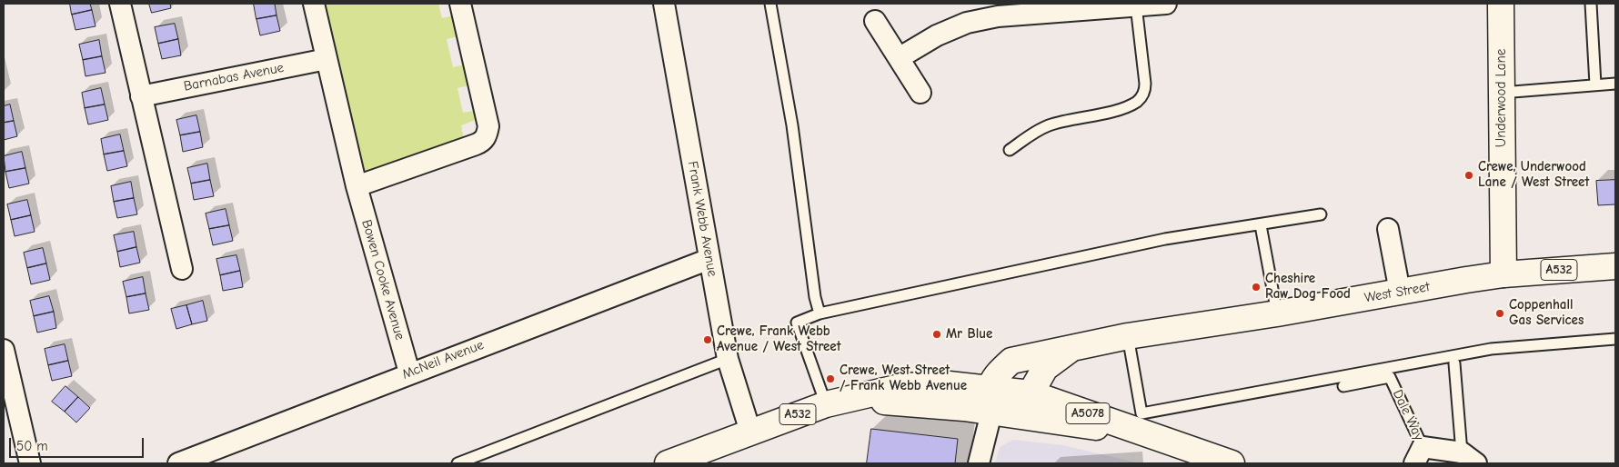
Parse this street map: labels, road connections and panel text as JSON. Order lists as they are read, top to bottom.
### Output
{
  "streets": {
    "main road": [
      "Underwood Lane",
      "A532",
      "West Street",
      "A5078"
    ],
    "street": [
      "Barnabas Avenue",
      "Frank Webb Avenue",
      "Bowen Cooke Avenue",
      "McNeil Avenue",
      "Dale Way"
    ]
  },
  "crossings": [
    ["Barnabas Avenue", "Bowen Cooke Avenue"],
    ["Underwood Lane", "West Street"],
    ["Frank Webb Avenue", "A532"],
    ["Frank Webb Avenue", "McNeil Avenue"],
    ["A532", "West Street"],
    ["A532", "A5078"],
    ["Bowen Cooke Avenue", "McNeil Avenue"],
    ["West Street", "A5078"]
  ],
  "places": [
    "Crewe, Underwood Lane / West Street",
    "Cheshire Raw Dog Food",
    "Coppenhall Gas Services",
    "Mr Blue",
    "Crewe, Frank Webb Avenue / West Street",
    "Crewe, West Street / Frank Webb Avenue"
  ],
  "scale_bar": "50 m"
}
